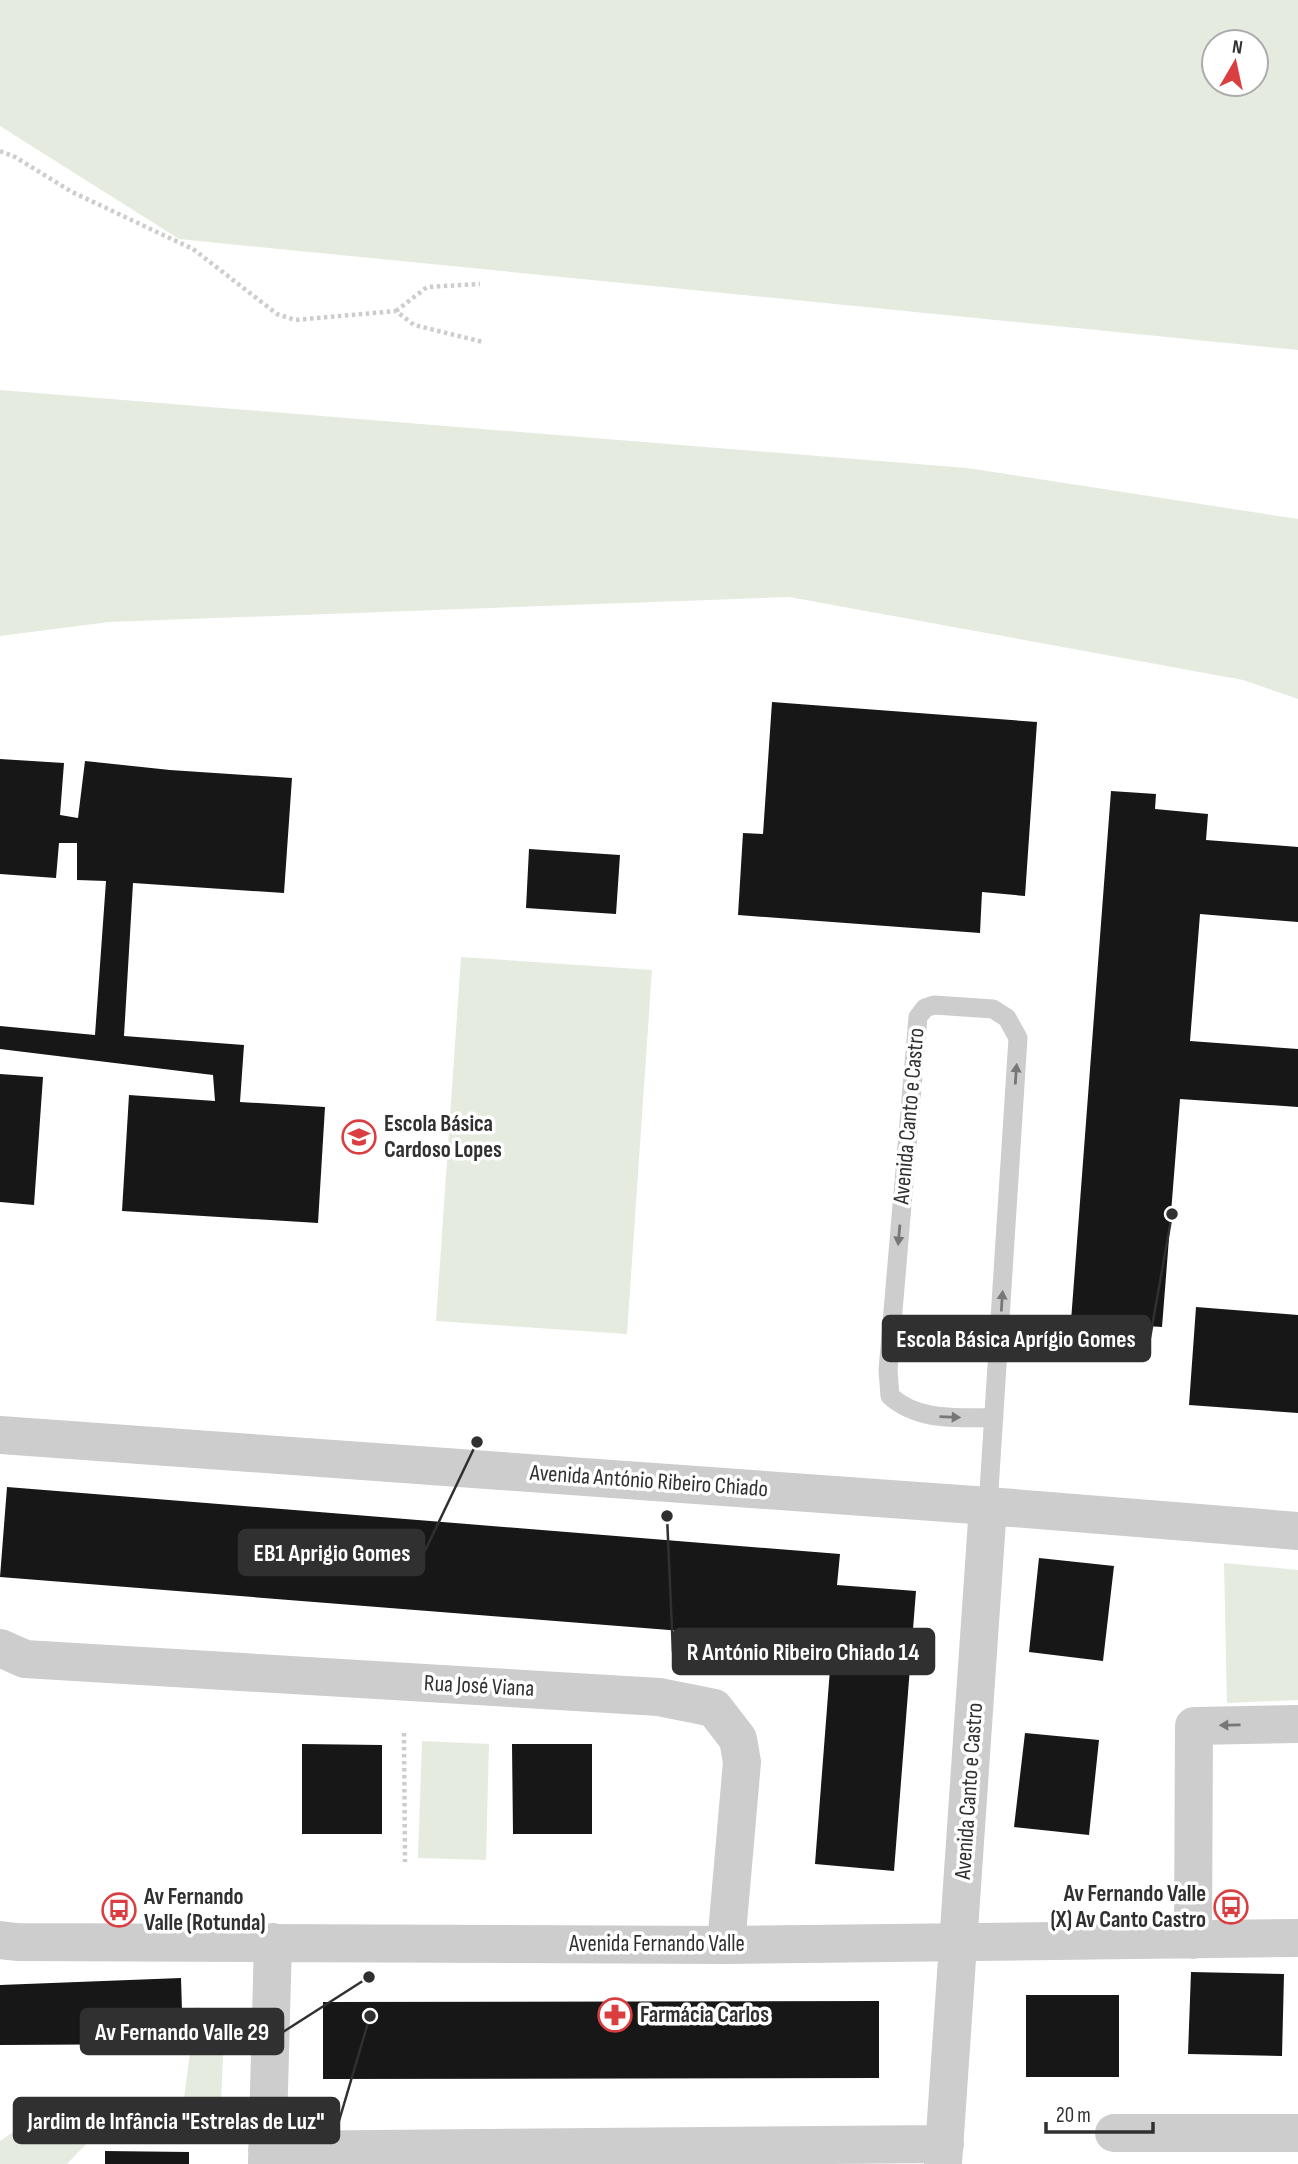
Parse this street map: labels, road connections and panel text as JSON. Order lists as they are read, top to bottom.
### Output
{
  "streets": {
    "street": [
      "Avenida Canto e Castro",
      "Avenida António Ribeiro Chiado",
      "Rua José Viana",
      "Avenida Fernando Valle"
    ]
  },
  "crossings": [
    ["Avenida Canto e Castro", "Avenida António Ribeiro Chiado"],
    ["Avenida Canto e Castro", "Avenida Fernando Valle"],
    ["Rua José Viana", "Avenida Fernando Valle"]
  ],
  "places": {
    "school or university": ["Escola Básica Cardoso Lopes"],
    "other": [
      "Escola Básica Aprígio Gomes",
      "EB1 Aprigio Gomes",
      "R António Ribeiro Chiado 14",
      "Av Fernando Valle 29",
      "Jardim de Infância \"Estrelas de Luz\""
    ],
    "bus stop": ["Av Fernando Valle (X) Av Canto Castro", "Av Fernando Valle (Rotunda)"],
    "pharmacy": ["Farmácia Carlos"]
  },
  "scale_bar": "20 m",
  "north": "top"
}
